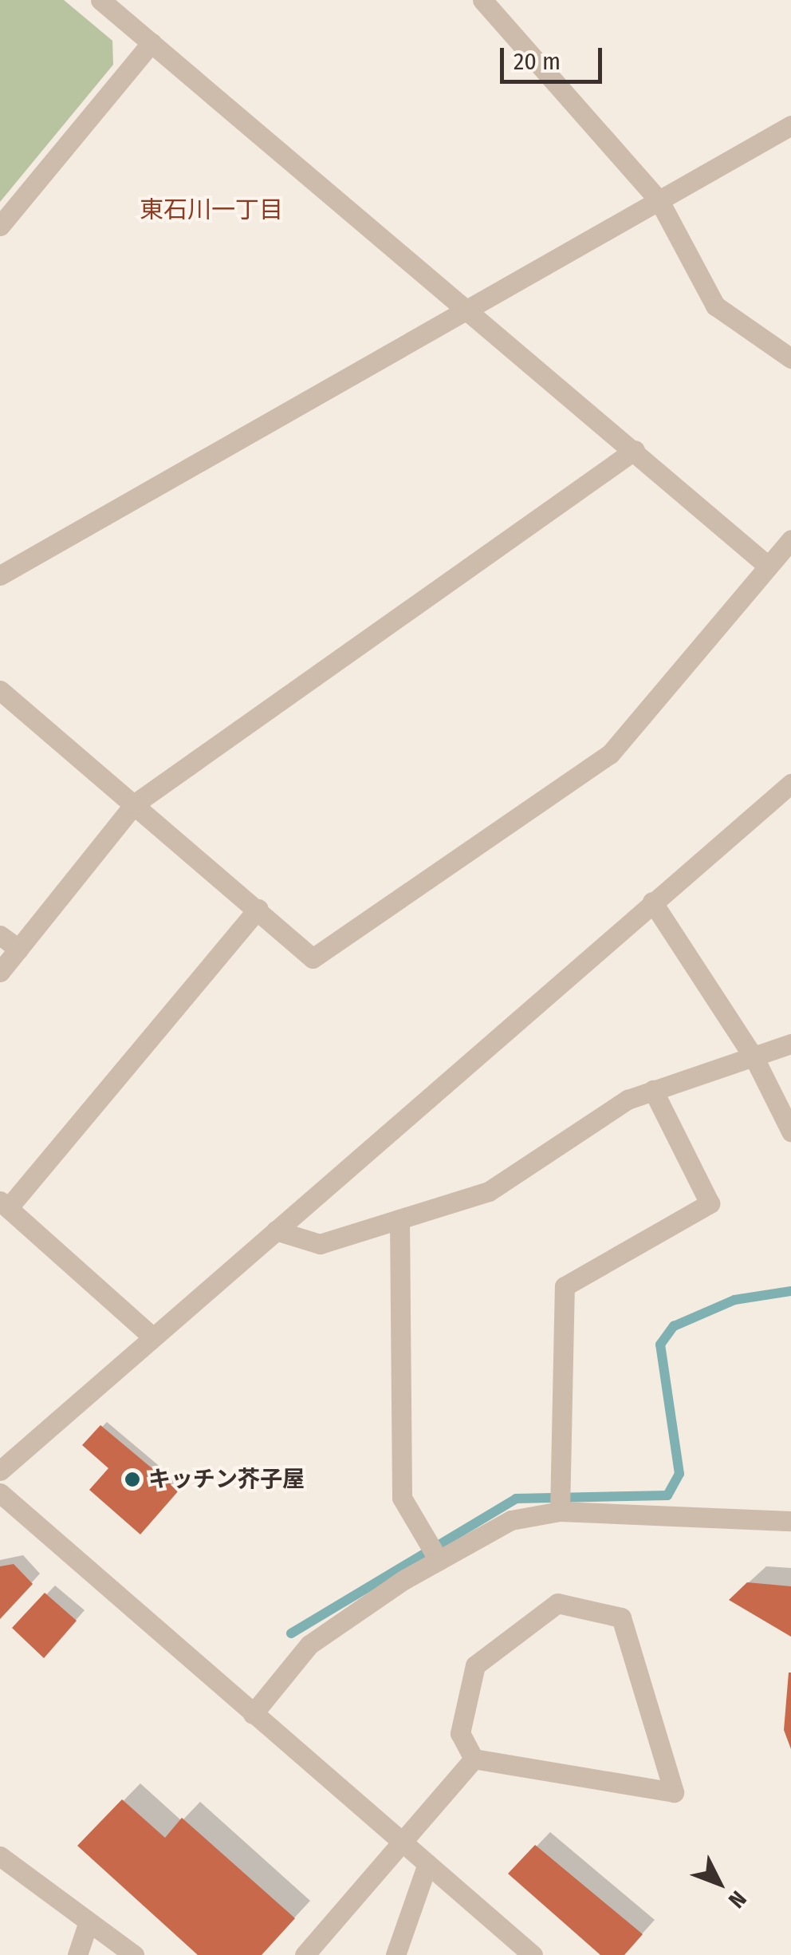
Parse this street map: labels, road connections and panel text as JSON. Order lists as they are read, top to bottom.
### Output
{
  "districts": ["東石川一丁目"],
  "places": ["キッチン芥子屋"],
  "scale_bar": "20 m",
  "north": "bottom right"
}
